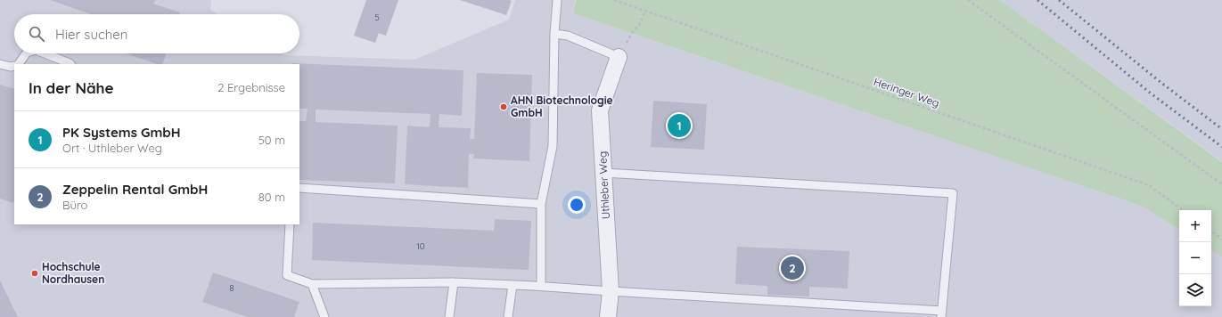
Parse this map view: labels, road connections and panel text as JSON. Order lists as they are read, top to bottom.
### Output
{
  "streets": {
    "street": ["Uthleber Weg"],
    "path": ["Heringer Weg"]
  },
  "places": ["AHN Biotechnologie GmbH", "Hochschule Nordhausen"],
  "house_numbers": ["5", "10", "8"],
  "page": {
    "search": "Hier suchen",
    "heading": ["In der Nähe", "2 Ergebnisse"],
    "list": [
      {
        "mark": "1",
        "name": "PK Systems GmbH",
        "note": "Ort · Uthleber Weg",
        "value": "50 m"
      },
      {
        "mark": "2",
        "name": "Zeppelin Rental GmbH",
        "note": "Büro",
        "value": "80 m"
      }
    ],
    "pins": ["1", "2"],
    "map_buttons": ["+", "−"]
  }
}
